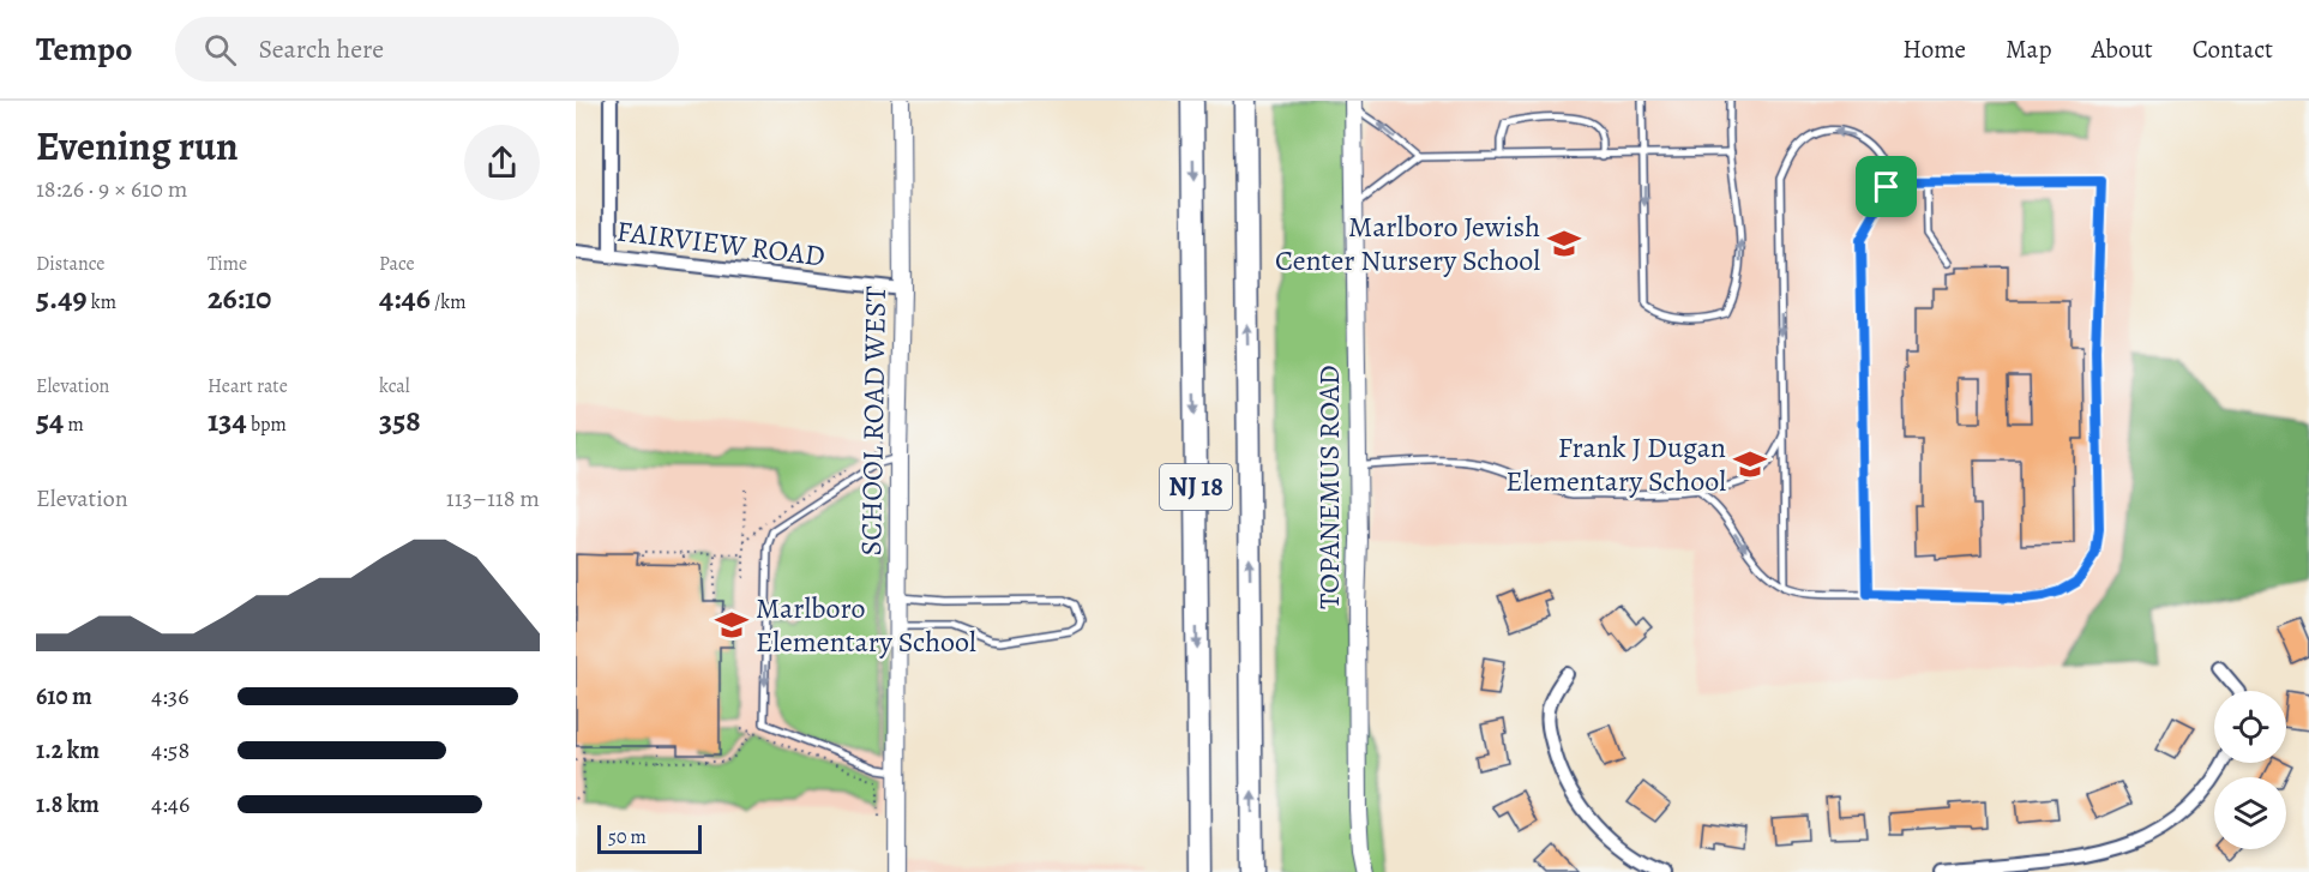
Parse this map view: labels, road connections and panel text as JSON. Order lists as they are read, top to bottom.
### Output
{
  "streets": {
    "highway": ["NJ 18"],
    "street": ["FAIRVIEW ROAD", "SCHOOL ROAD WEST", "TOPANEMUS ROAD"]
  },
  "crossings": [
    ["FAIRVIEW ROAD", "SCHOOL ROAD WEST"]
  ],
  "places": {
    "school or university": ["Marlboro Jewish Center Nursery School", "Frank J Dugan Elementary School", "Marlboro Elementary School"]
  },
  "scale_bar": "50 m",
  "page": {
    "header": "Tempo",
    "search": "Search here",
    "nav": [
      "Home",
      "Map",
      "About",
      "Contact"
    ],
    "heading": ["Evening run", "18:26 · 9 × 610 m"],
    "stats": [
      ["Distance", "5.49 km"],
      ["Time", "26:10"],
      ["Pace", "4:46 /km"],
      ["Elevation", "54 m"],
      ["Heart rate", "134 bpm"],
      ["kcal", "358"]
    ],
    "chart": ["Elevation", "113–118 m"],
    "list": [
      {
        "name": "610 m",
        "note": "4:36"
      },
      {
        "name": "1.2 km",
        "note": "4:58"
      },
      {
        "name": "1.8 km",
        "note": "4:46"
      }
    ],
    "scale": "50 m"
  }
}
